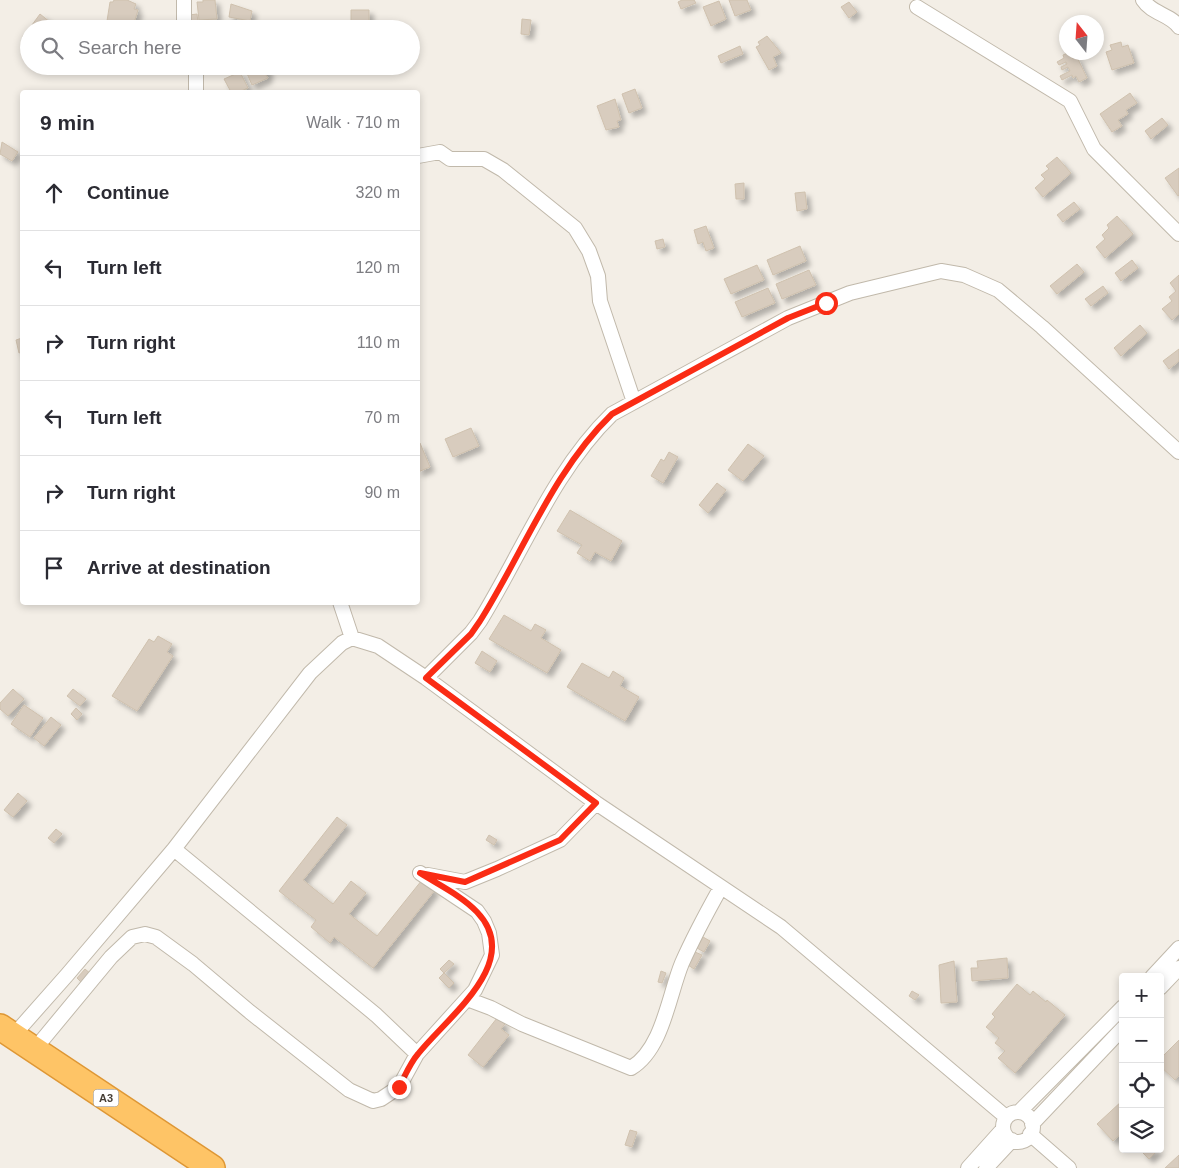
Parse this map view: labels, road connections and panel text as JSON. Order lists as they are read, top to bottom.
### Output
{
  "streets": {
    "highway": ["A3"]
  },
  "north": "top",
  "page": {
    "search": "Search here",
    "heading": ["9 min", "Walk · 710 m"],
    "list": [
      ["Continue", "320 m"],
      ["Turn left", "120 m"],
      ["Turn right", "110 m"],
      ["Turn left", "70 m"],
      ["Turn right", "90 m"],
      "Arrive at destination"
    ],
    "map_buttons": ["+", "−"]
  }
}
